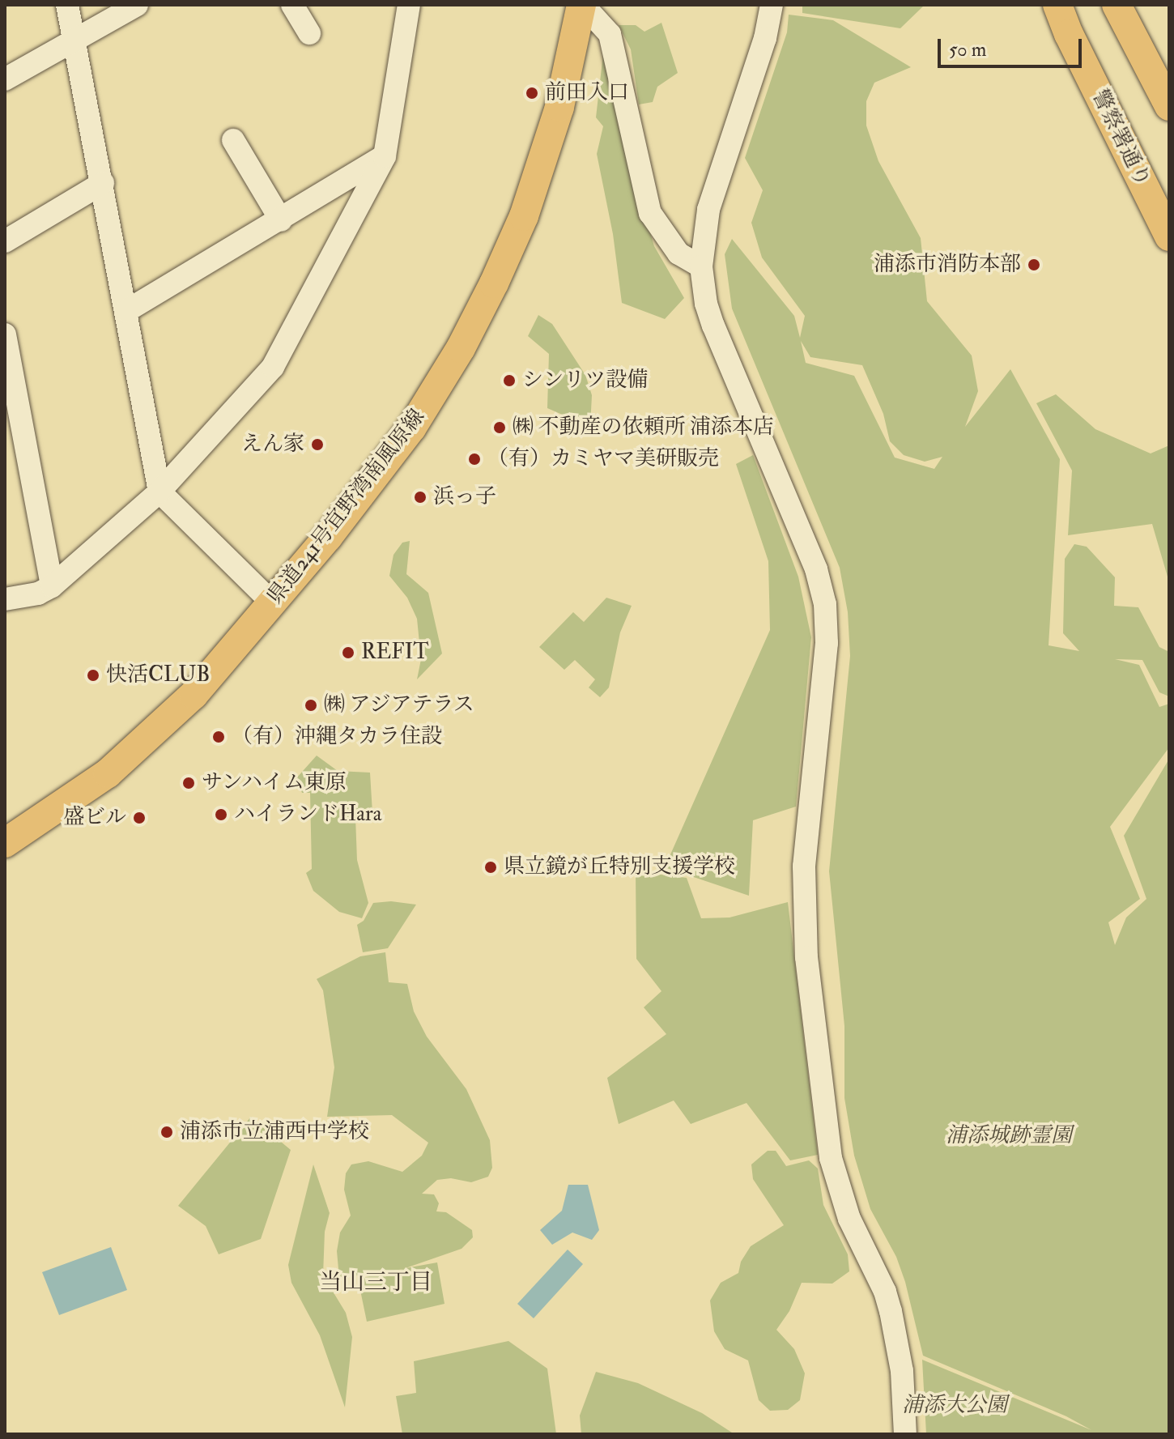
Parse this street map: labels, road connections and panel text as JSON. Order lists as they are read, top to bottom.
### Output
{
  "streets": {
    "main road": ["警察署通り", "県道241号宜野湾南風原線"]
  },
  "districts": ["当山三丁目"],
  "parks": ["浦添城跡霊園", "浦添大公園"],
  "places": [
    "前田入口",
    "浦添市消防本部",
    "シンリツ設備",
    "㈱ 不動産の依頼所 浦添本店",
    "えん家",
    "（有）カミヤマ美研販売",
    "浜っ子",
    "REFIT",
    "快活CLUB",
    "㈱ アジアテラス",
    "（有）沖縄タカラ住設",
    "サンハイム東原",
    "ハイランドHara",
    "盛ビル",
    "県立鏡が丘特別支援学校",
    "浦添市立浦西中学校"
  ],
  "scale_bar": "50 m"
}
